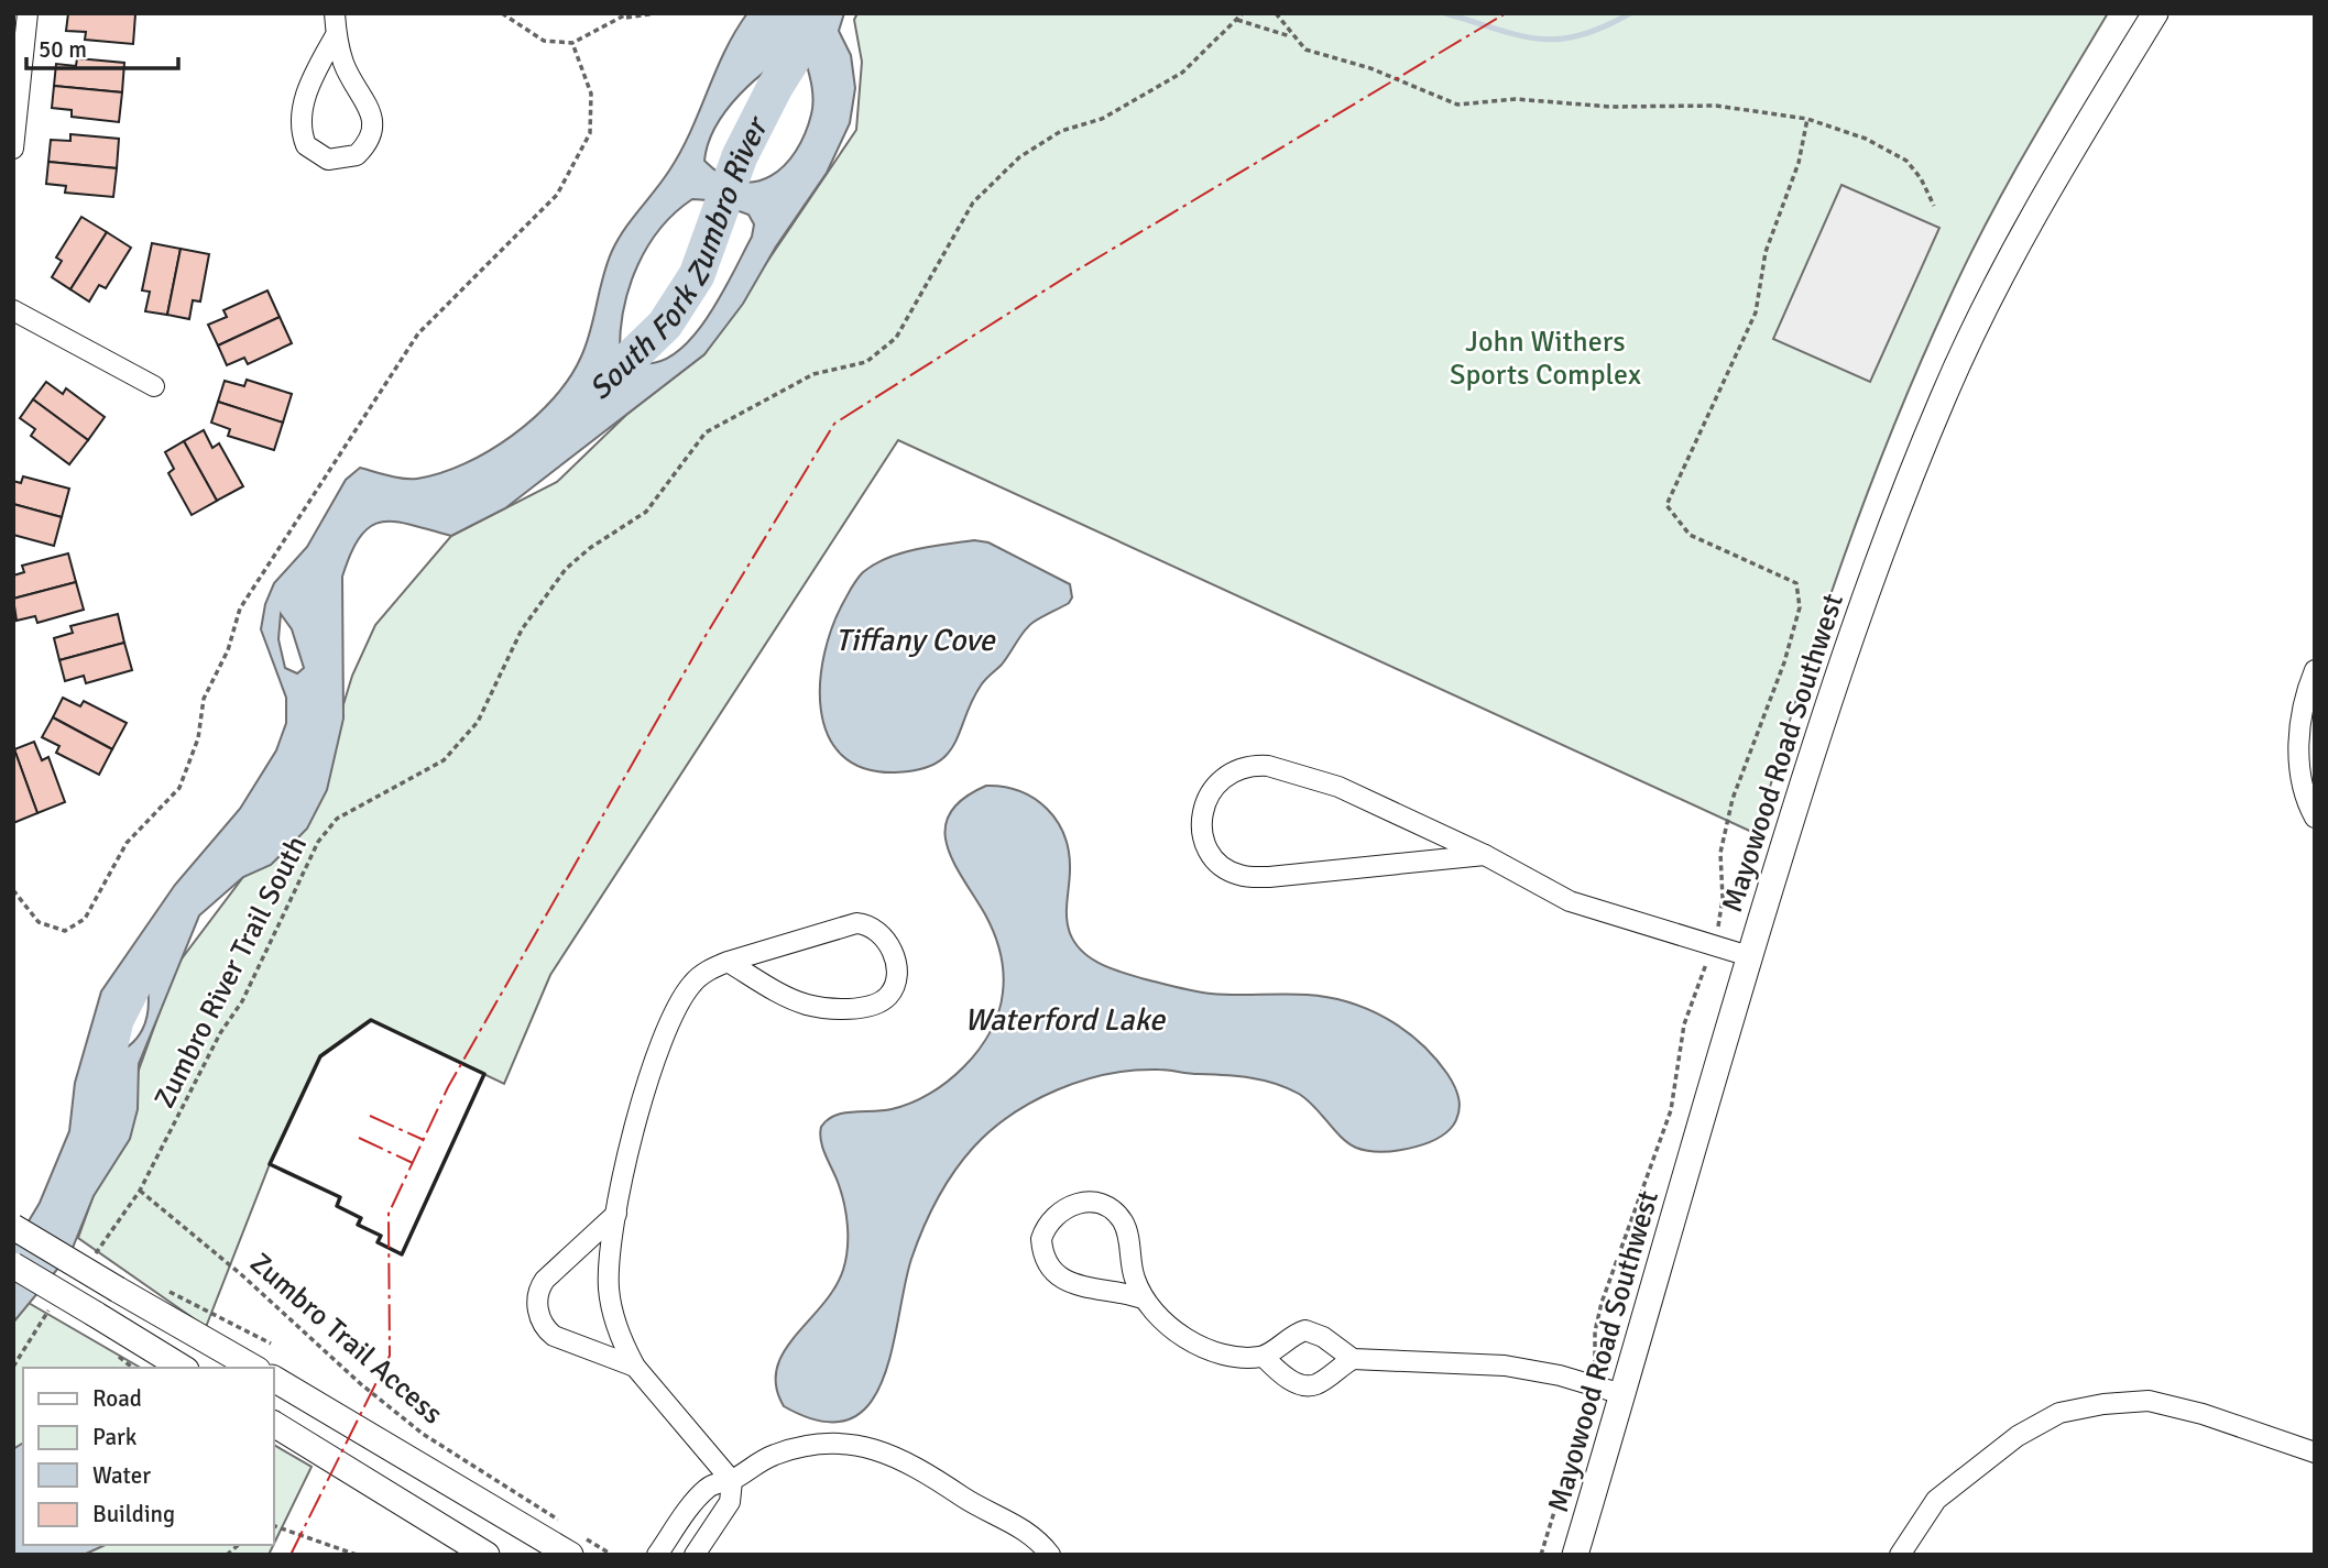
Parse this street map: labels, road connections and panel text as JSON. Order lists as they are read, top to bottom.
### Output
{
  "streets": {
    "street": ["Mayowood Road Southwest"],
    "path": ["Zumbro River Trail South", "Zumbro Trail Access"]
  },
  "crossings": [
    ["Zumbro River Trail South", "Zumbro Trail Access"]
  ],
  "water": ["South Fork Zumbro River", "Tiffany Cove", "Waterford Lake"],
  "parks": ["John Withers Sports Complex"],
  "legend": [
    "Road",
    "Park",
    "Water",
    "Building"
  ],
  "scale_bar": "50 m"
}
